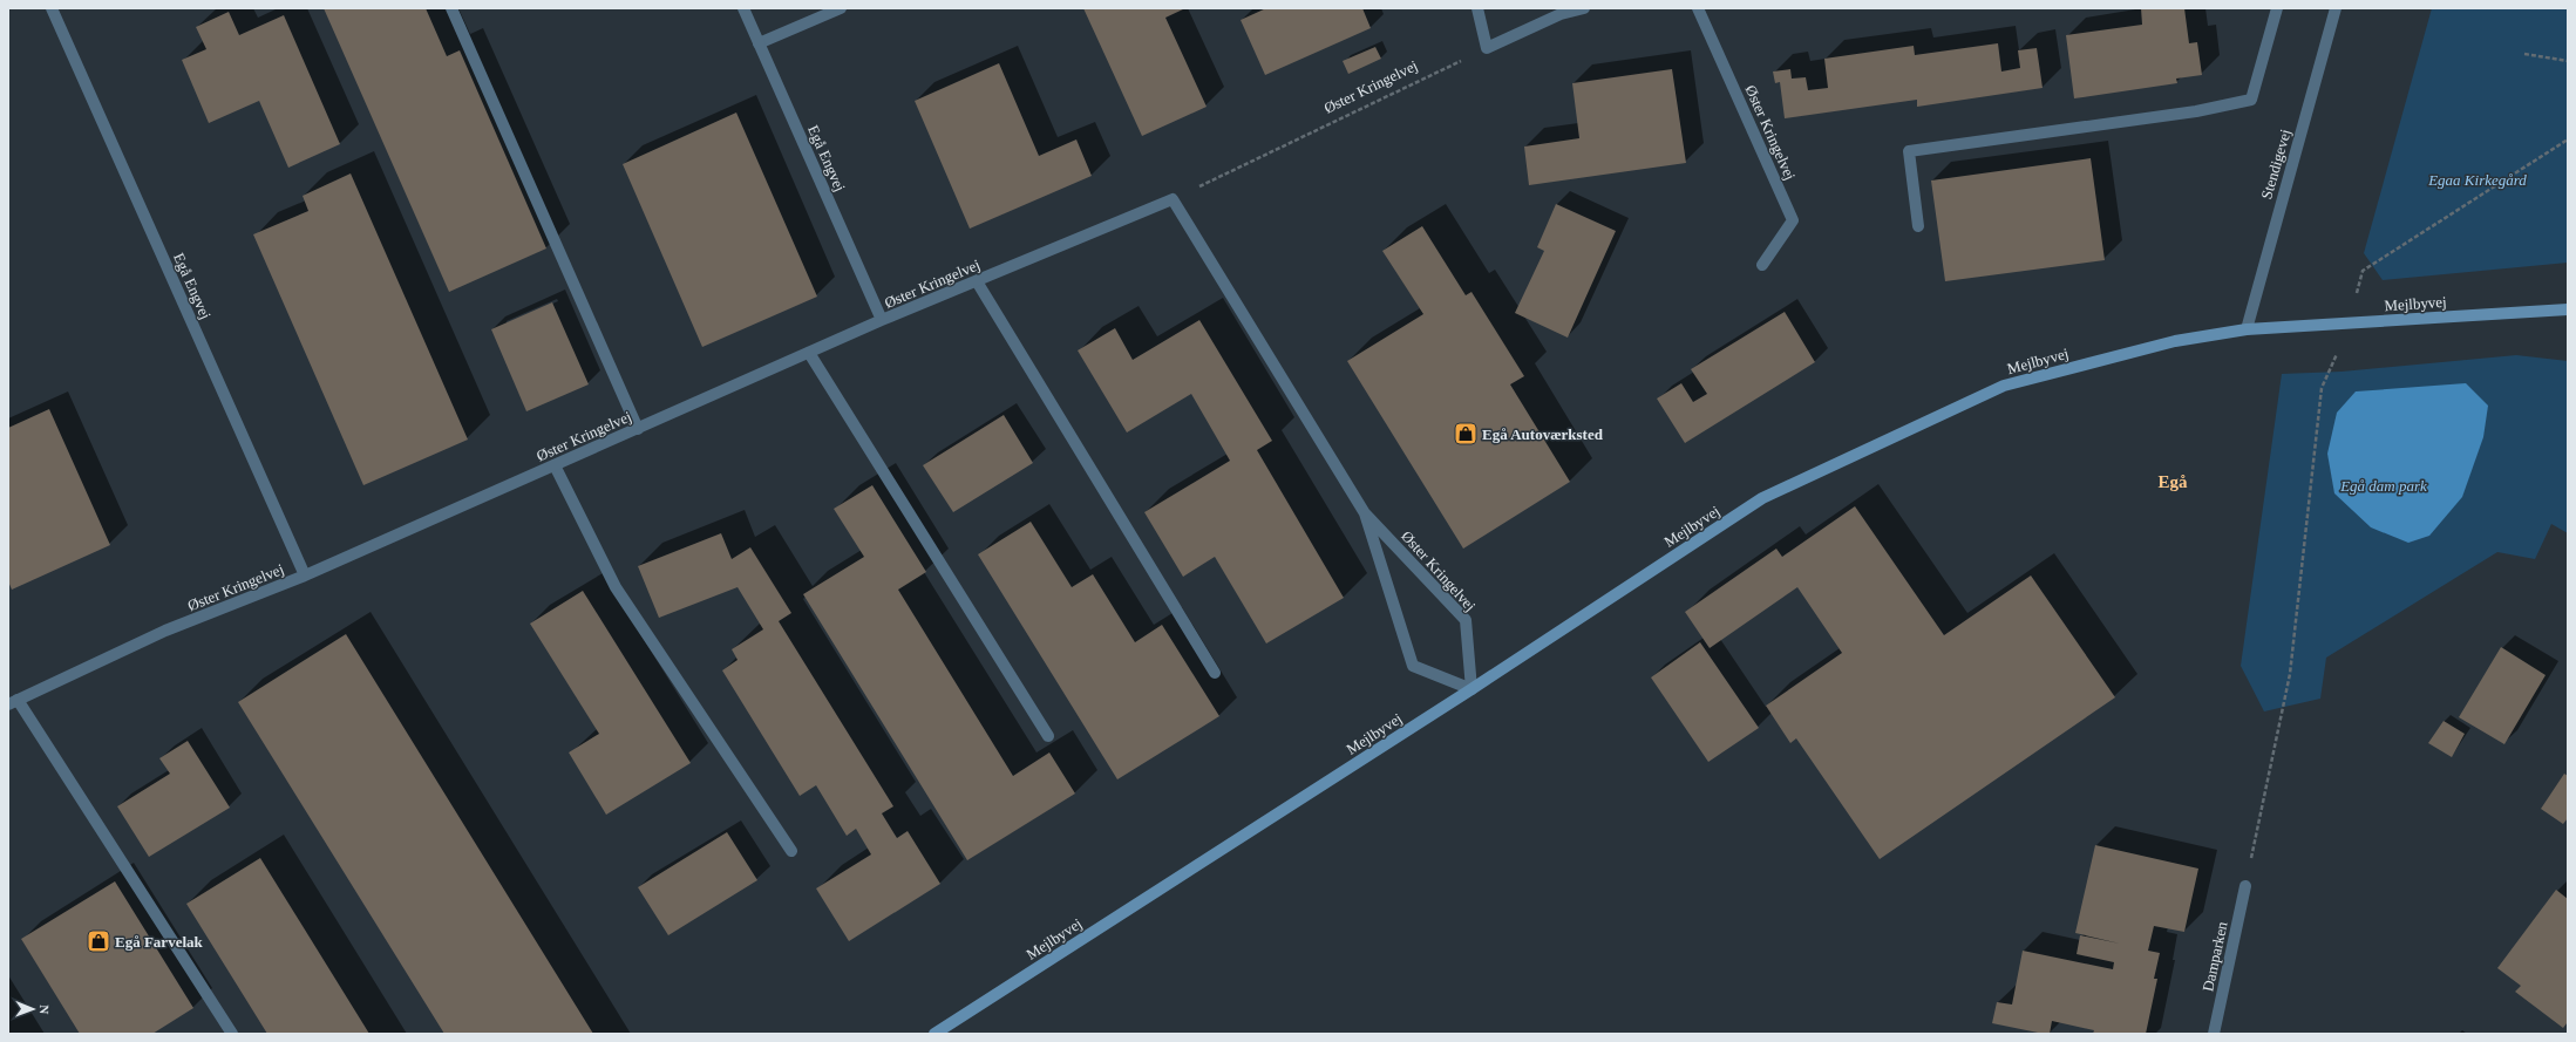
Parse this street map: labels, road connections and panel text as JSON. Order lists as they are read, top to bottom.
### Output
{
  "streets": {
    "street": [
      "Øster Kringelvej",
      "Egå Engvej",
      "Stendigevej",
      "Mejlbyvej",
      "Damparken"
    ]
  },
  "crossings": [
    ["Øster Kringelvej", "Egå Engvej"],
    ["Øster Kringelvej", "Mejlbyvej"],
    ["Stendigevej", "Mejlbyvej"]
  ],
  "districts": ["Egå"],
  "parks": ["Egaa Kirkegård", "Egå dam park"],
  "places": {
    "shop": ["Egå Autoværksted", "Egå Farvelak"]
  },
  "north": "right"
}
